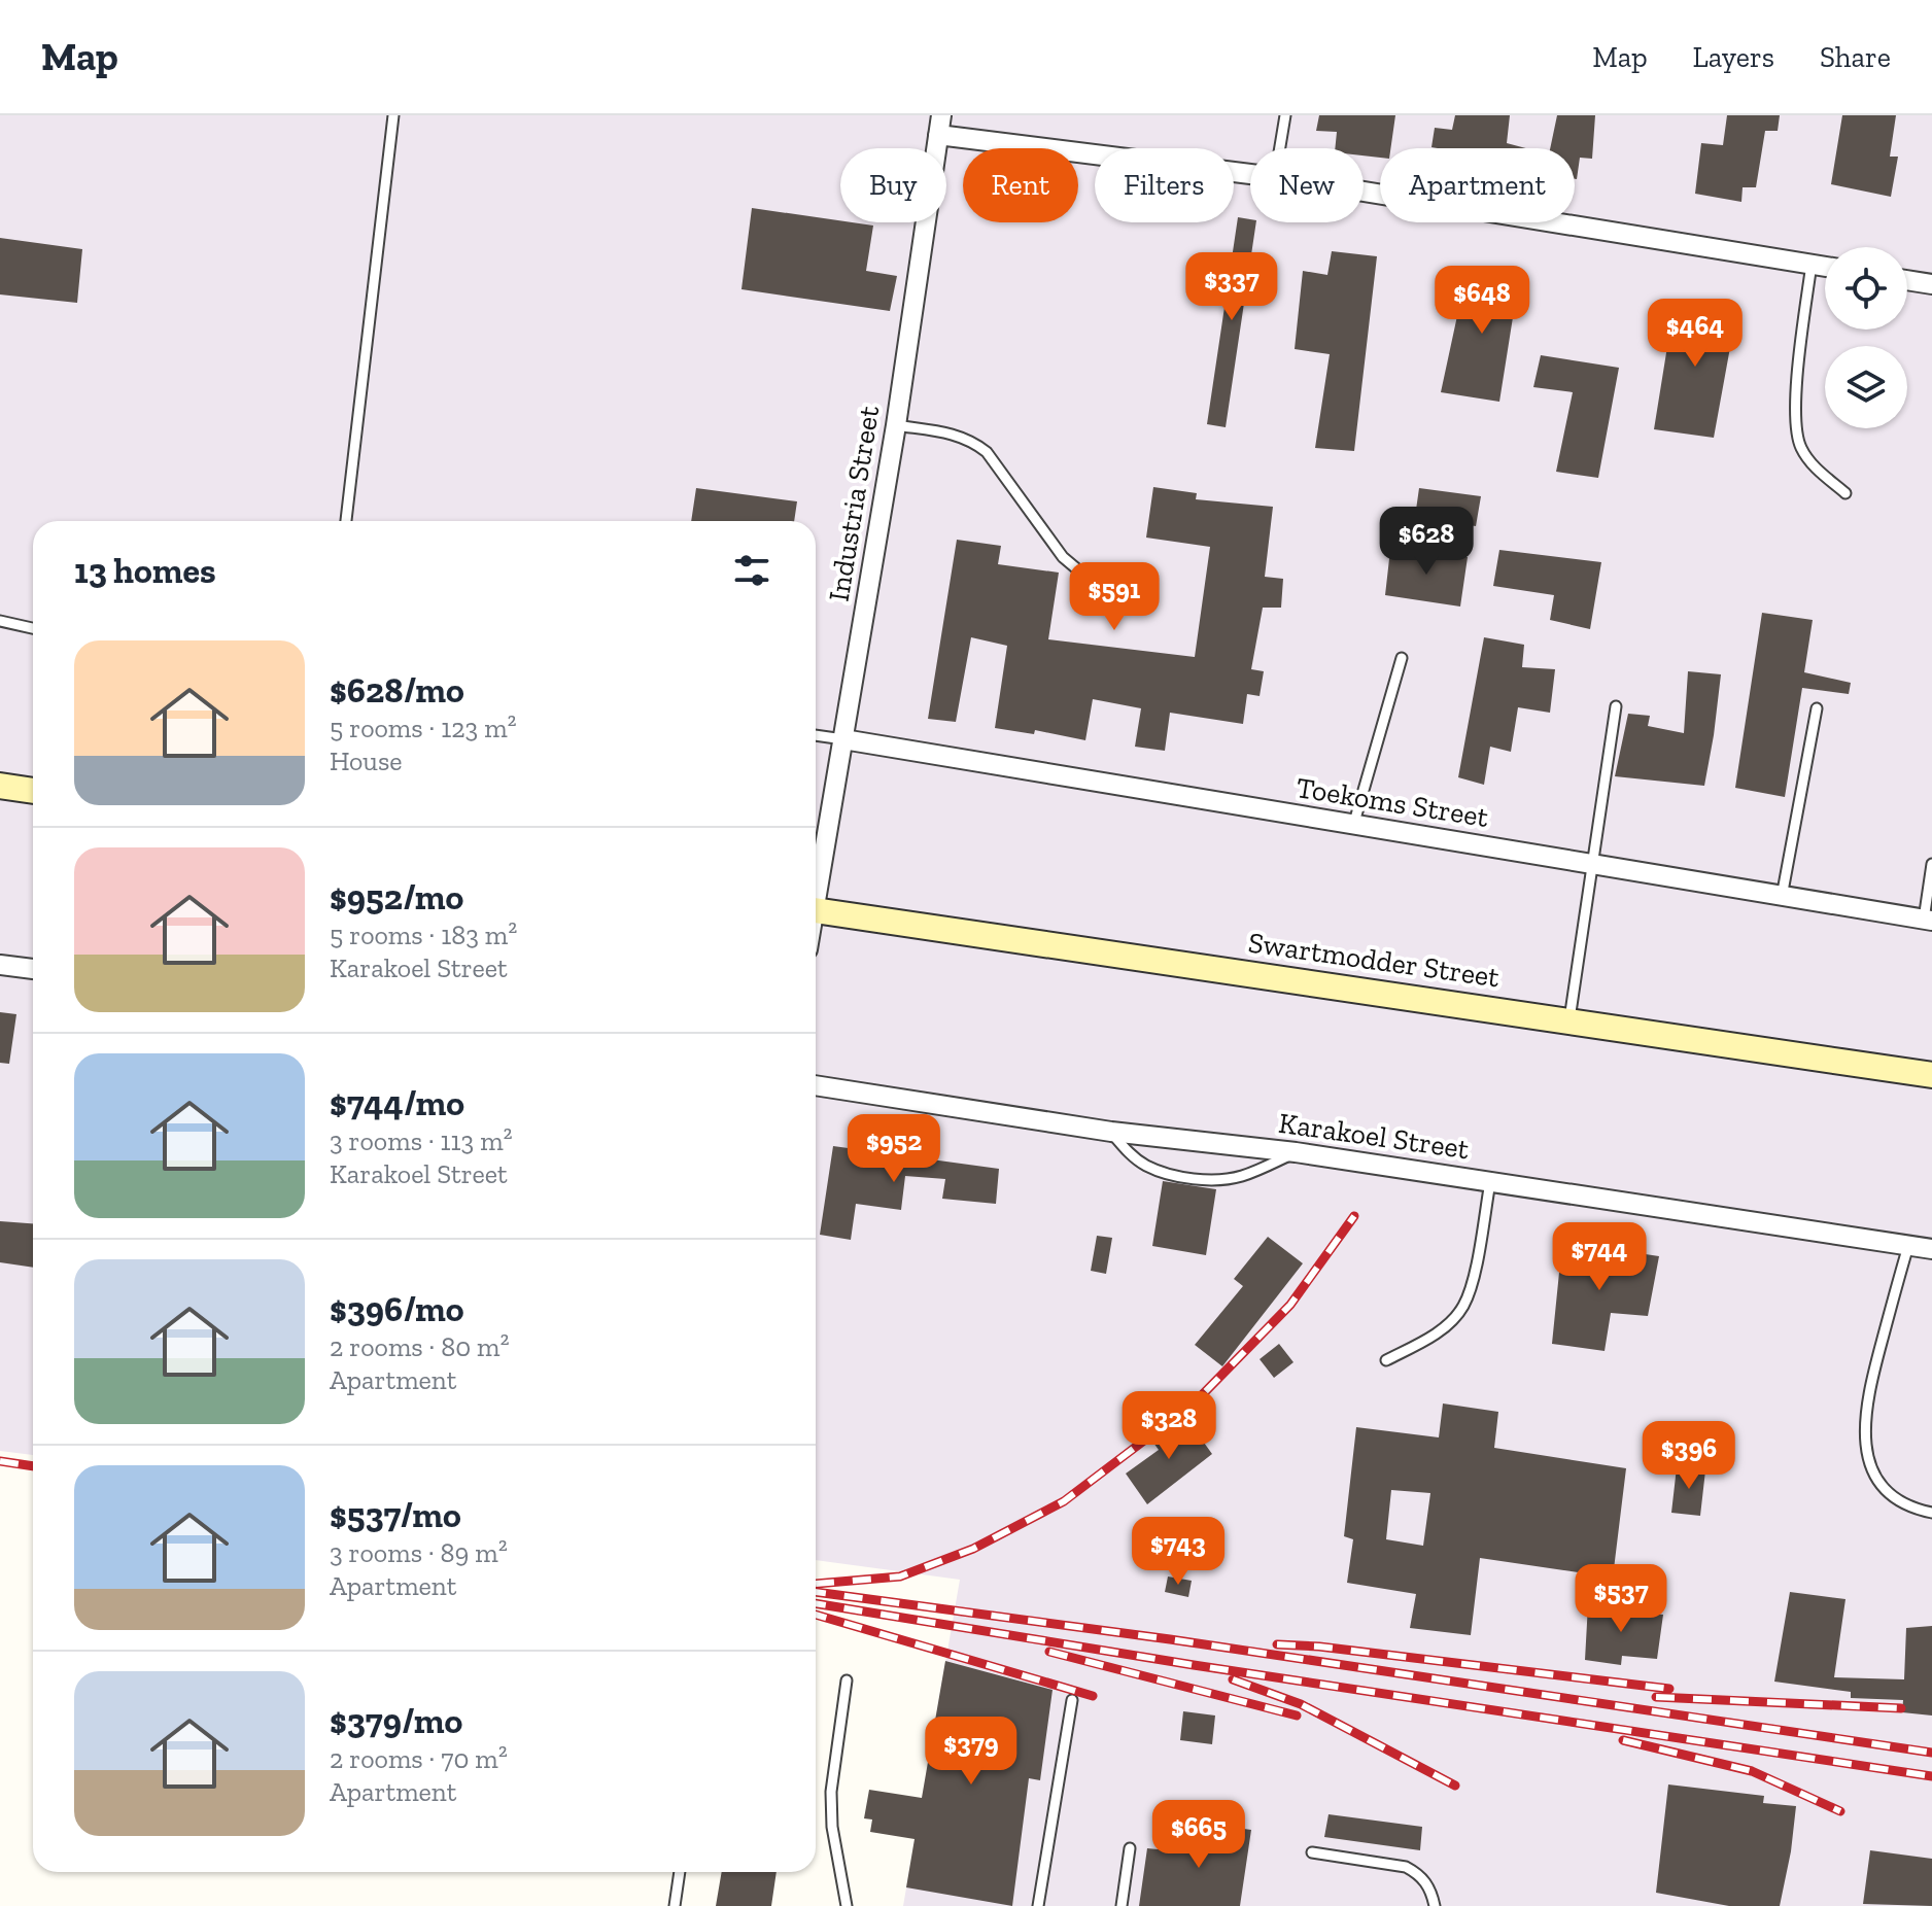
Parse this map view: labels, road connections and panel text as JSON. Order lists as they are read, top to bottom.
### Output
{
  "streets": {
    "main road": ["Swartmodder Street"],
    "street": ["Industria Street", "Toekoms Street", "Karakoel Street"]
  },
  "crossings": [
    ["Industria Street", "Toekoms Street"]
  ],
  "page": {
    "header": "Map",
    "nav": ["Map", "Layers", "Share"],
    "chip": [
      "Buy",
      "Rent",
      "Filters",
      "New",
      "Apartment"
    ],
    "price": [
      "$337",
      "$648",
      "$464",
      "$628",
      "$591",
      "$952",
      "$744",
      "$328",
      "$396",
      "$743",
      "$537",
      "$379",
      "$665"
    ],
    "heading": "13 homes",
    "list": [
      {
        "name": "$628/mo",
        "note": "5 rooms · 123 m² · House"
      },
      {
        "name": "$952/mo",
        "note": "5 rooms · 183 m² · Karakoel Street"
      },
      {
        "name": "$744/mo",
        "note": "3 rooms · 113 m² · Karakoel Street"
      },
      {
        "name": "$396/mo",
        "note": "2 rooms · 80 m² · Apartment"
      },
      {
        "name": "$537/mo",
        "note": "3 rooms · 89 m² · Apartment"
      },
      {
        "name": "$379/mo",
        "note": "2 rooms · 70 m² · Apartment"
      }
    ]
  }
}
